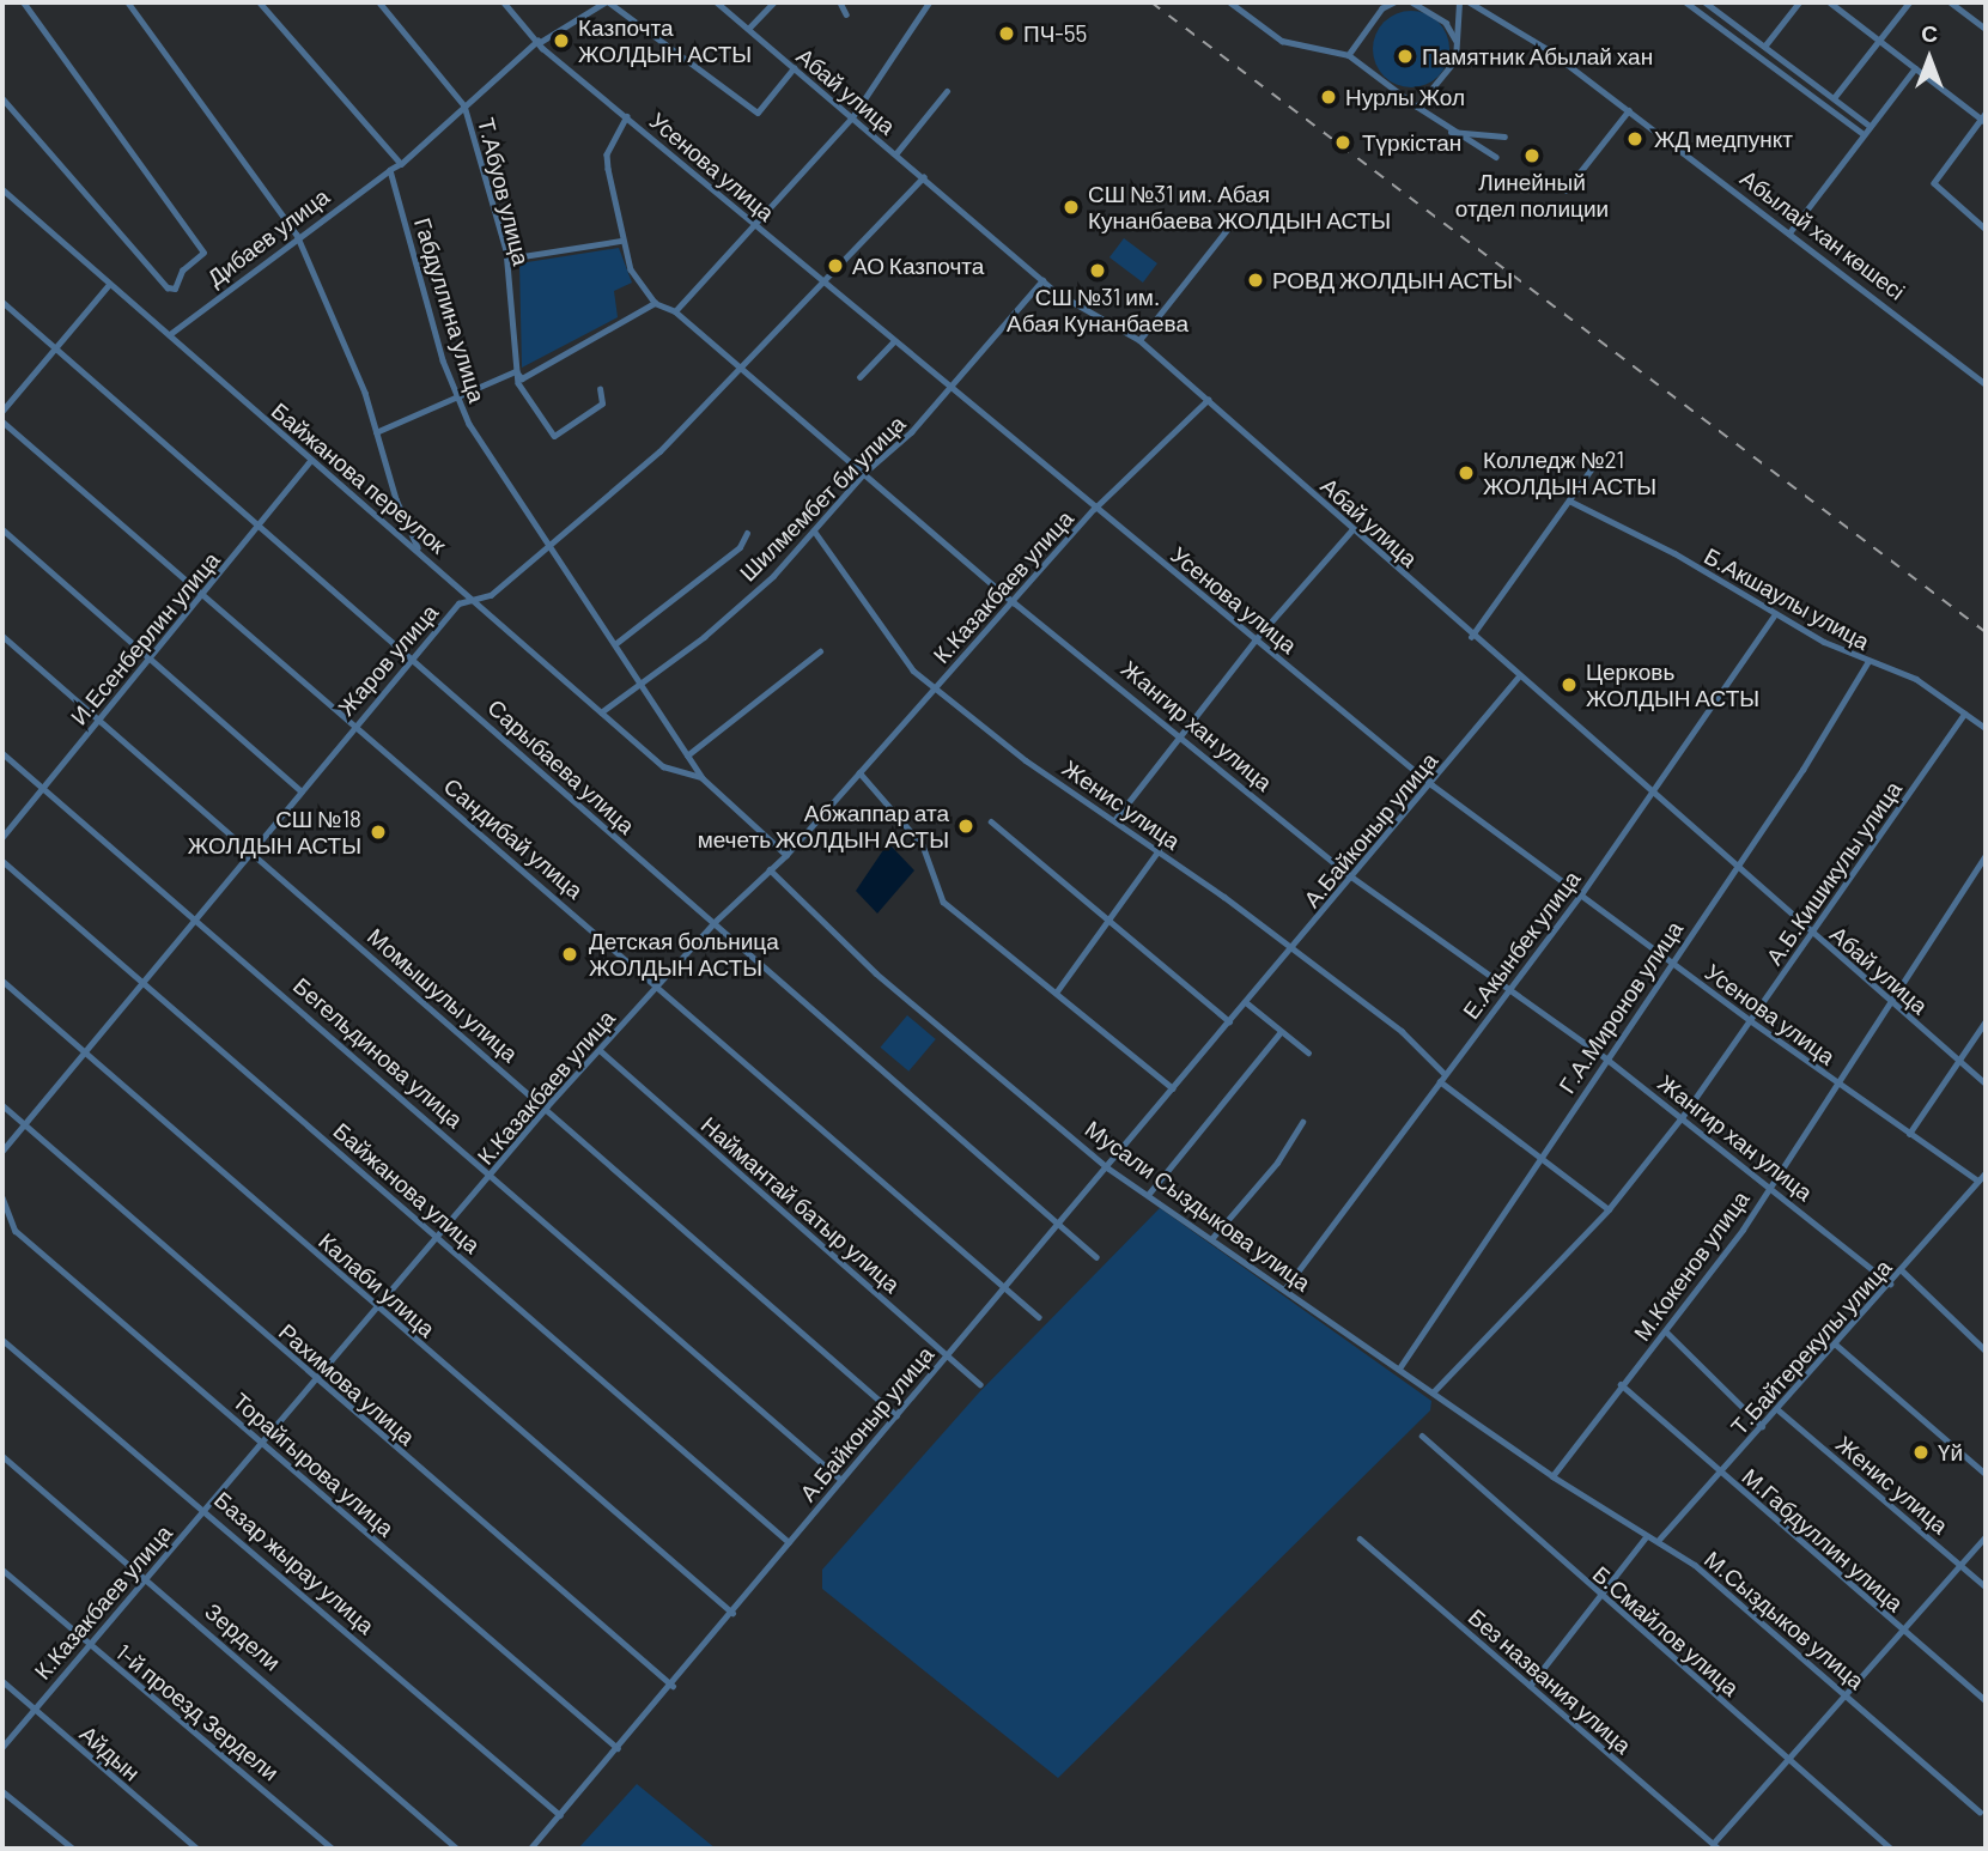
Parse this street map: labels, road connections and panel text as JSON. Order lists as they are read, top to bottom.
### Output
{
  "streets": {
    "street": [
      "Абай улица",
      "Усенова улица",
      "Т.Абуов улица",
      "Абылай хан көшесі",
      "Дибаев улица",
      "Габдуллина улица",
      "Байжанова переулок",
      "Шилмембет би улица",
      "К.Казакбаев улица",
      "Б.Акшаулы улица",
      "И.Есенберлин улица",
      "Жаров улица",
      "Жангир хан улица",
      "Сарыбаева улица",
      "Женис улица",
      "А.Байконыр улица",
      "Сандибай улица",
      "А.Б.Кишикулы улица",
      "Е.Акынбек улица",
      "Момышулы улица",
      "Г.А.Миронов улица",
      "Бегельдинова улица",
      "Байжанова улица",
      "Наймантай батыр улица",
      "Мусали Сыздыкова улица",
      "М.Кокенов улица",
      "Калаби улица",
      "Т.Байтерекулы улица",
      "Рахимова улица",
      "Торайгырова улица",
      "М.Габдуллин улица",
      "Базар жырау улица",
      "М.Сыздыков улица",
      "Б.Смайлов улица",
      "Зердели",
      "Без названия улица",
      "1-й проезд Зердели",
      "Айдын"
    ]
  },
  "crossings": [
    ["Абай улица", "Шилмембет би улица"],
    ["Абай улица", "К.Казакбаев улица"],
    ["Абай улица", "Жаров улица"],
    ["Абай улица", "А.Байконыр улица"],
    ["Абай улица", "А.Б.Кишикулы улица"],
    ["Абай улица", "Е.Акынбек улица"],
    ["Абай улица", "Г.А.Миронов улица"],
    ["Абай улица", "М.Кокенов улица"],
    ["Усенова улица", "Шилмембет би улица"],
    ["Усенова улица", "К.Казакбаев улица"],
    ["Усенова улица", "Жаров улица"],
    ["Усенова улица", "А.Байконыр улица"],
    ["Усенова улица", "А.Б.Кишикулы улица"],
    ["Усенова улица", "Е.Акынбек улица"],
    ["Усенова улица", "Г.А.Миронов улица"],
    ["Усенова улица", "М.Кокенов улица"],
    ["Усенова улица", "Т.Байтерекулы улица"],
    ["Дибаев улица", "Габдуллина улица"],
    ["Дибаев улица", "Байжанова переулок"],
    ["Габдуллина улица", "Байжанова переулок"],
    ["Габдуллина улица", "Шилмембет би улица"],
    ["Габдуллина улица", "Жаров улица"],
    ["Байжанова переулок", "Шилмембет би улица"],
    ["Байжанова переулок", "И.Есенберлин улица"],
    ["Байжанова переулок", "Жаров улица"],
    ["Шилмембет би улица", "Жангир хан улица"],
    ["Шилмембет би улица", "Женис улица"],
    ["К.Казакбаев улица", "Жангир хан улица"],
    ["К.Казакбаев улица", "Сарыбаева улица"],
    ["К.Казакбаев улица", "Женис улица"],
    ["К.Казакбаев улица", "Сандибай улица"],
    ["К.Казакбаев улица", "Момышулы улица"],
    ["К.Казакбаев улица", "Бегельдинова улица"],
    ["К.Казакбаев улица", "Байжанова улица"],
    ["К.Казакбаев улица", "Наймантай батыр улица"],
    ["К.Казакбаев улица", "Мусали Сыздыкова улица"],
    ["К.Казакбаев улица", "Калаби улица"],
    ["К.Казакбаев улица", "Рахимова улица"],
    ["К.Казакбаев улица", "Торайгырова улица"],
    ["К.Казакбаев улица", "Базар жырау улица"],
    ["К.Казакбаев улица", "Зердели"],
    ["К.Казакбаев улица", "1-й проезд Зердели"],
    ["К.Казакбаев улица", "Айдын"],
    ["Б.Акшаулы улица", "А.Б.Кишикулы улица"],
    ["Б.Акшаулы улица", "Е.Акынбек улица"],
    ["Б.Акшаулы улица", "Г.А.Миронов улица"],
    ["И.Есенберлин улица", "Сарыбаева улица"],
    ["И.Есенберлин улица", "Сандибай улица"],
    ["И.Есенберлин улица", "Момышулы улица"],
    ["И.Есенберлин улица", "Бегельдинова улица"],
    ["Жаров улица", "Жангир хан улица"],
    ["Жаров улица", "Сарыбаева улица"],
    ["Жаров улица", "Сандибай улица"],
    ["Жаров улица", "Момышулы улица"],
    ["Жаров улица", "Бегельдинова улица"],
    ["Жаров улица", "Байжанова улица"],
    ["Жаров улица", "Калаби улица"],
    ["Жаров улица", "Рахимова улица"],
    ["Жангир хан улица", "А.Байконыр улица"],
    ["Жангир хан улица", "А.Б.Кишикулы улица"],
    ["Жангир хан улица", "Е.Акынбек улица"],
    ["Жангир хан улица", "Г.А.Миронов улица"],
    ["Жангир хан улица", "М.Кокенов улица"],
    ["Жангир хан улица", "Т.Байтерекулы улица"],
    ["Сарыбаева улица", "А.Байконыр улица"],
    ["Женис улица", "А.Байконыр улица"],
    ["Женис улица", "Е.Акынбек улица"],
    ["Женис улица", "Т.Байтерекулы улица"],
    ["А.Байконыр улица", "Сандибай улица"],
    ["А.Байконыр улица", "Момышулы улица"],
    ["А.Байконыр улица", "Бегельдинова улица"],
    ["А.Байконыр улица", "Байжанова улица"],
    ["А.Байконыр улица", "Наймантай батыр улица"],
    ["А.Байконыр улица", "Мусали Сыздыкова улица"],
    ["А.Байконыр улица", "Калаби улица"],
    ["А.Байконыр улица", "Рахимова улица"],
    ["А.Байконыр улица", "Торайгырова улица"],
    ["А.Байконыр улица", "Базар жырау улица"],
    ["А.Б.Кишикулы улица", "Мусали Сыздыкова улица"],
    ["Е.Акынбек улица", "Мусали Сыздыкова улица"],
    ["Г.А.Миронов улица", "Мусали Сыздыкова улица"],
    ["Мусали Сыздыкова улица", "М.Кокенов улица"],
    ["Мусали Сыздыкова улица", "М.Сыздыков улица"],
    ["М.Кокенов улица", "М.Габдуллин улица"],
    ["М.Кокенов улица", "М.Сыздыков улица"],
    ["Т.Байтерекулы улица", "М.Габдуллин улица"],
    ["Т.Байтерекулы улица", "М.Сыздыков улица"],
    ["М.Габдуллин улица", "М.Сыздыков улица"],
    ["М.Габдуллин улица", "Б.Смайлов улица"],
    ["М.Габдуллин улица", "Без названия улица"]
  ],
  "places": [
    "ПЧ-55",
    "Казпочта ЖОЛДЫН АСТЫ",
    "Памятник Абылай хан",
    "Нурлы Жол",
    "ЖД медпункт",
    "Түркістан",
    "Линейный отдел полиции",
    "СШ №31 им. Абая Кунанбаева ЖОЛДЫН АСТЫ",
    "АО Казпочта",
    "СШ №31 им. Абая Кунанбаева",
    "РОВД ЖОЛДЫН АСТЫ",
    "Колледж №21 ЖОЛДЫН АСТЫ",
    "Церковь ЖОЛДЫН АСТЫ",
    "Абжаппар ата мечеть ЖОЛДЫН АСТЫ",
    "СШ №18 ЖОЛДЫН АСТЫ",
    "Детская больница ЖОЛДЫН АСТЫ",
    "Үй"
  ],
  "north": "top"
}
